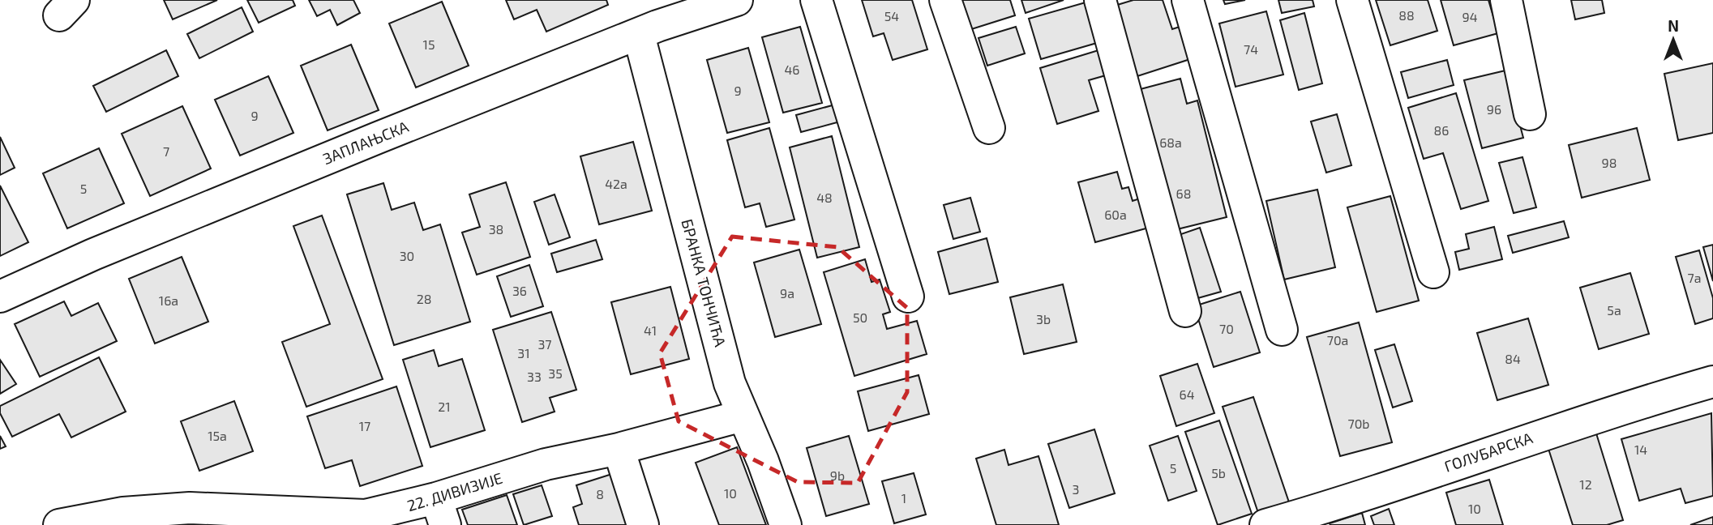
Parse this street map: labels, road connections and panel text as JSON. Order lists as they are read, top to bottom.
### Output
{
  "streets": {
    "street": [
      "ЗАПЛАЊСКА",
      "БРАНКА ТОНЧИЋА",
      "ГОЛУБАРСКА",
      "22. ДИВИЗИЈЕ"
    ]
  },
  "crossings": [
    ["ЗАПЛАЊСКА", "БРАНКА ТОНЧИЋА"],
    ["БРАНКА ТОНЧИЋА", "22. ДИВИЗИЈЕ"]
  ],
  "house_numbers": [
    "88",
    "54",
    "94",
    "15",
    "74",
    "46",
    "9",
    "96",
    "9",
    "86",
    "68a",
    "7",
    "98",
    "42a",
    "5",
    "68",
    "48",
    "60a",
    "38",
    "30",
    "7a",
    "36",
    "9a",
    "28",
    "16a",
    "5a",
    "50",
    "3b",
    "70",
    "41",
    "70a",
    "37",
    "31",
    "84",
    "35",
    "33",
    "64",
    "21",
    "70b",
    "17",
    "15a",
    "14",
    "5",
    "5b",
    "9b",
    "12",
    "3",
    "10",
    "8",
    "1",
    "10"
  ],
  "north": "top"
}
